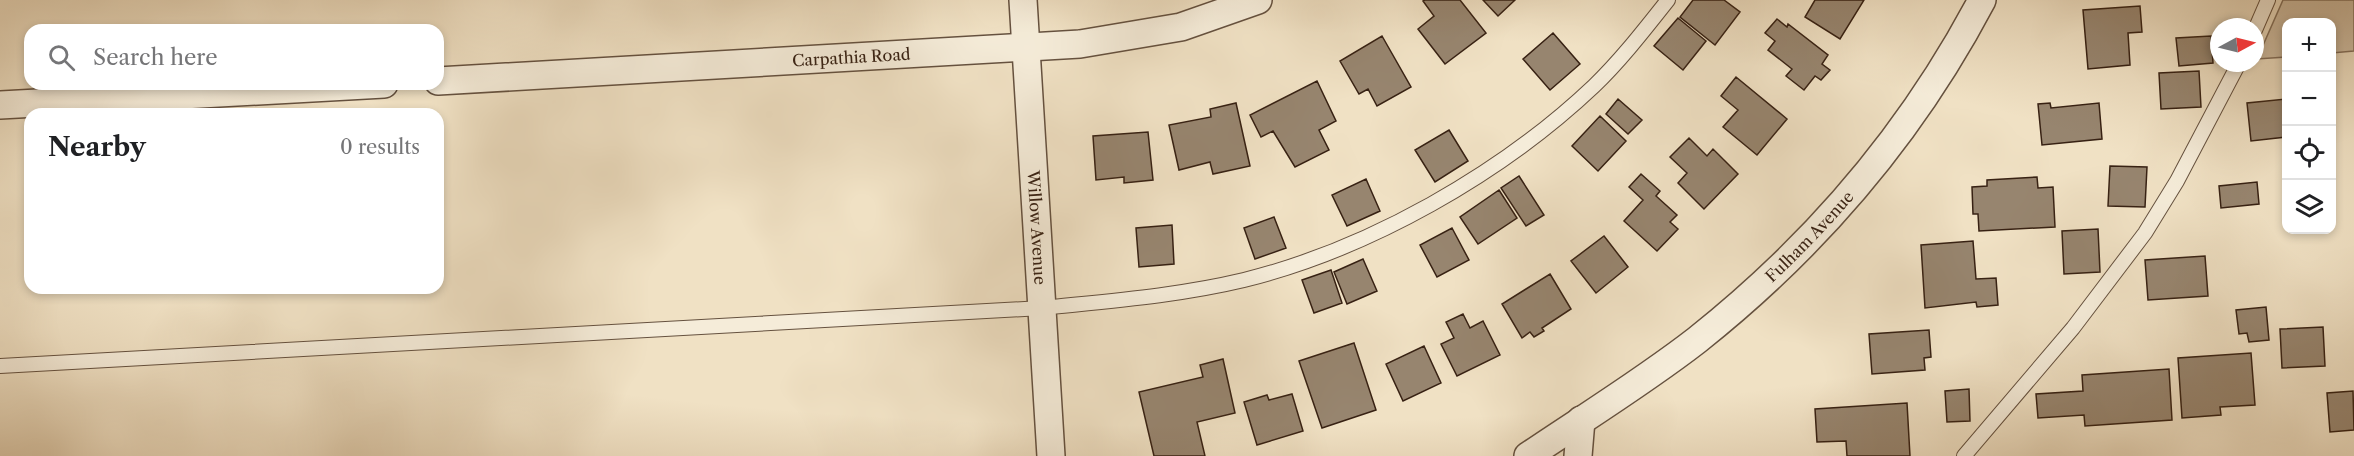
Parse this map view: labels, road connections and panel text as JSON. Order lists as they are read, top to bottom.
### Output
{
  "streets": {
    "street": ["Carpathia Road", "Willow Avenue", "Fulham Avenue"]
  },
  "crossings": [
    ["Carpathia Road", "Willow Avenue"]
  ],
  "north": "right",
  "page": {
    "map_buttons": ["+", "−"],
    "search": "Search here",
    "heading": ["Nearby", "0 results"]
  }
}
